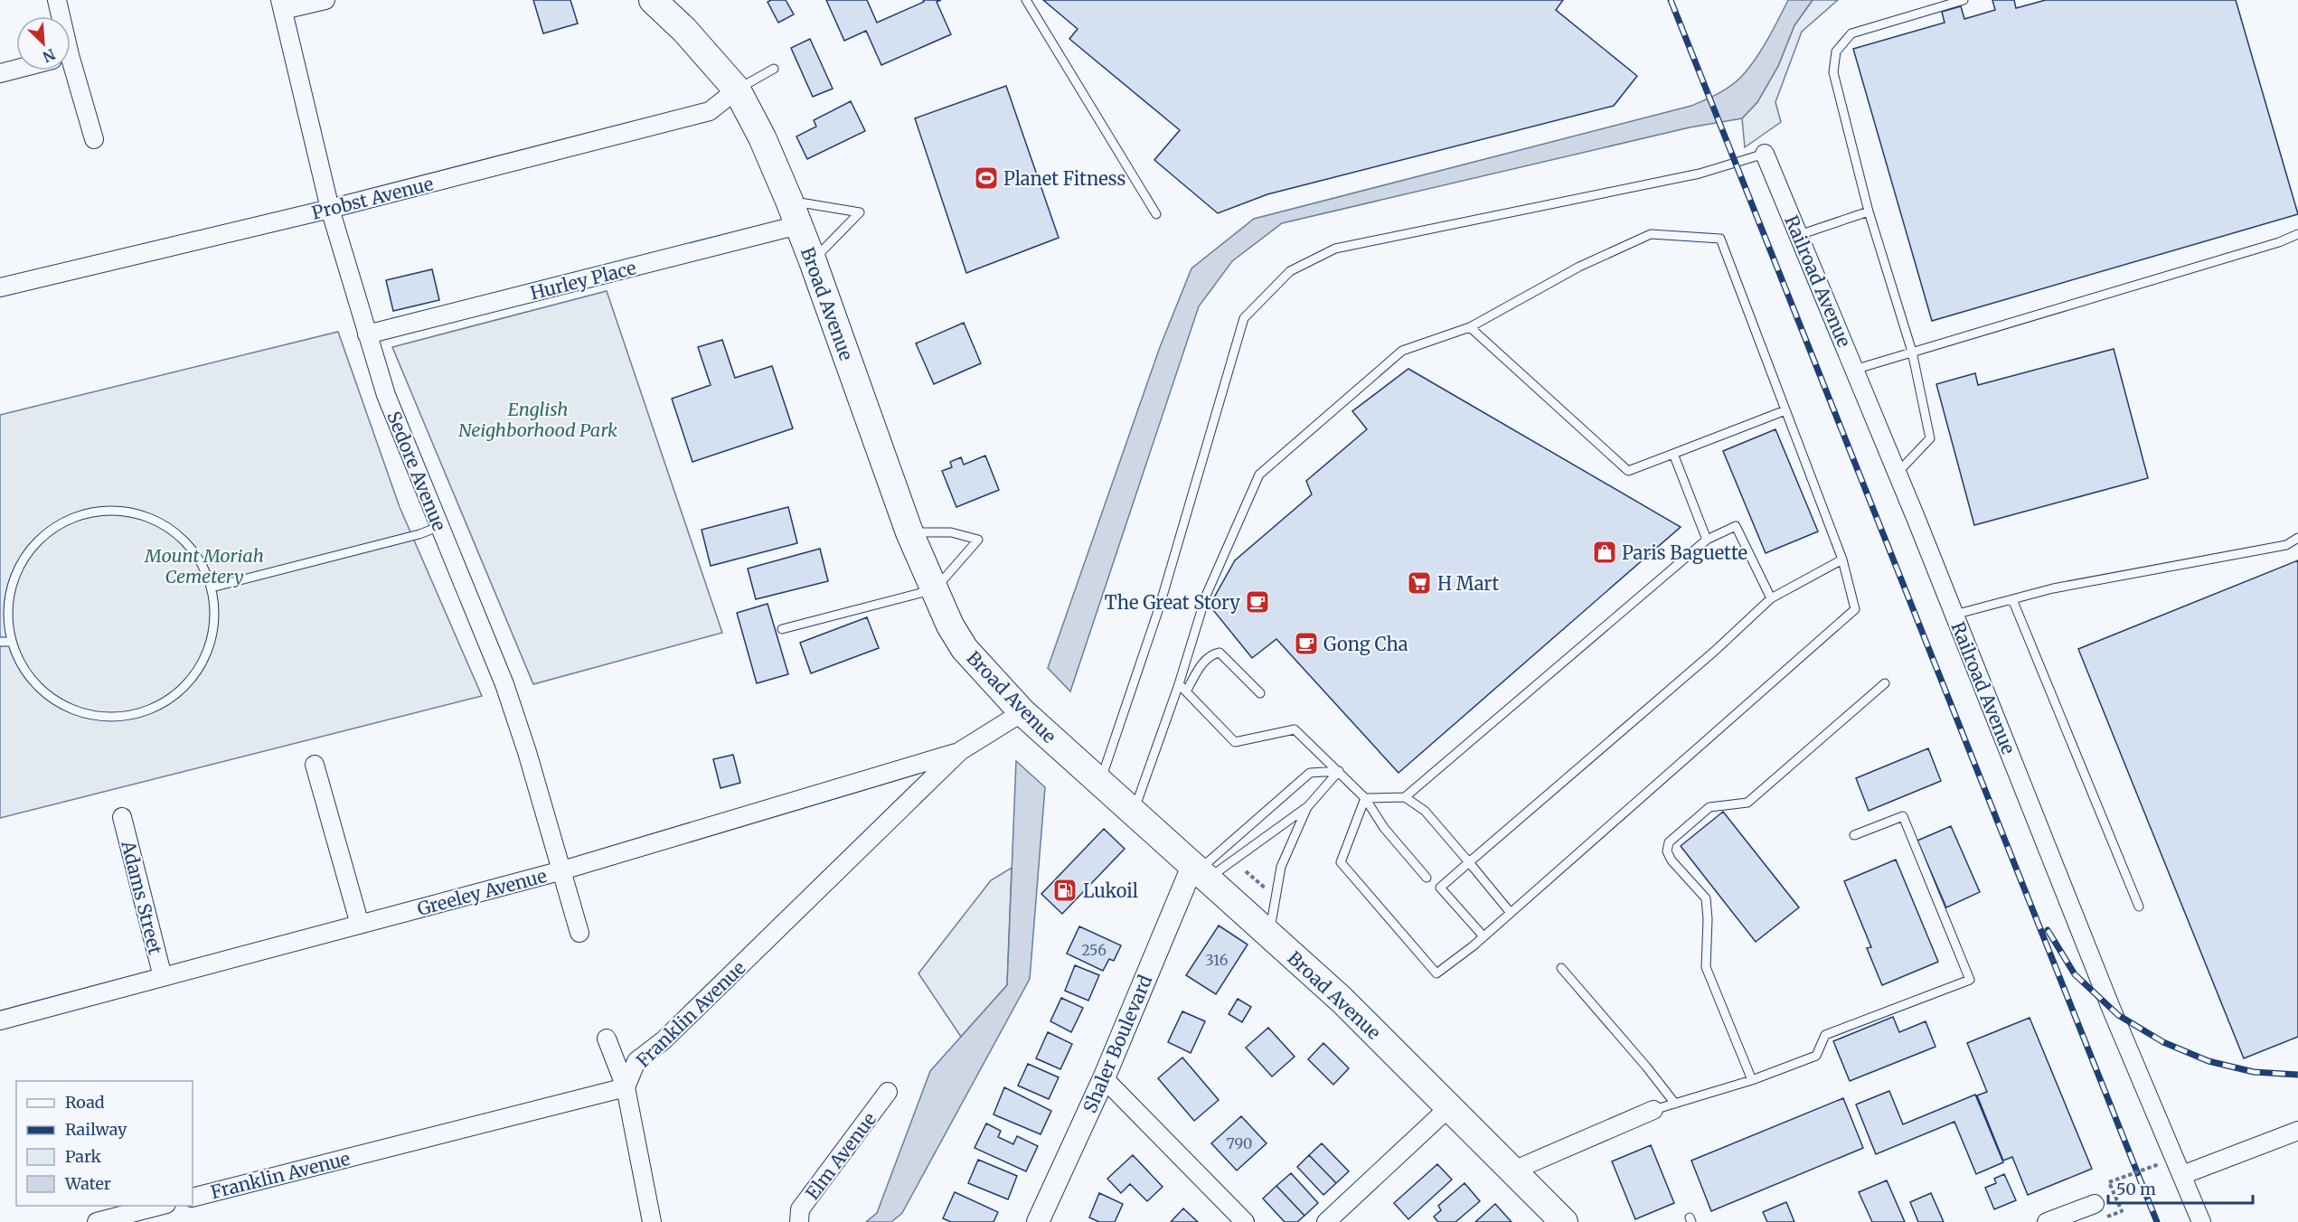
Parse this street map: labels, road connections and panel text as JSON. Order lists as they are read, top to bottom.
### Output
{
  "streets": {
    "main road": ["Broad Avenue"],
    "street": [
      "Probst Avenue",
      "Hurley Place",
      "Railroad Avenue",
      "Sedore Avenue",
      "Greeley Avenue",
      "Adams Street",
      "Franklin Avenue",
      "Shaler Boulevard",
      "Elm Avenue"
    ]
  },
  "crossings": [
    ["Probst Avenue", "Broad Avenue"],
    ["Probst Avenue", "Sedore Avenue"],
    ["Hurley Place", "Broad Avenue"],
    ["Hurley Place", "Sedore Avenue"],
    ["Broad Avenue", "Franklin Avenue"],
    ["Broad Avenue", "Shaler Boulevard"],
    ["Sedore Avenue", "Greeley Avenue"],
    ["Greeley Avenue", "Adams Street"],
    ["Greeley Avenue", "Franklin Avenue"]
  ],
  "parks": ["English Neighborhood Park", "Mount Moriah Cemetery"],
  "places": {
    "sports": ["Planet Fitness"],
    "shop": ["Paris Baguette"],
    "supermarket": ["H Mart"],
    "cafe": ["The Great Story", "Gong Cha"],
    "fuel station": ["Lukoil"]
  },
  "house_numbers": ["256", "316", "790"],
  "legend": [
    "Road",
    "Railway",
    "Park",
    "Water"
  ],
  "scale_bar": "50 m",
  "north": "bottom right"
}
